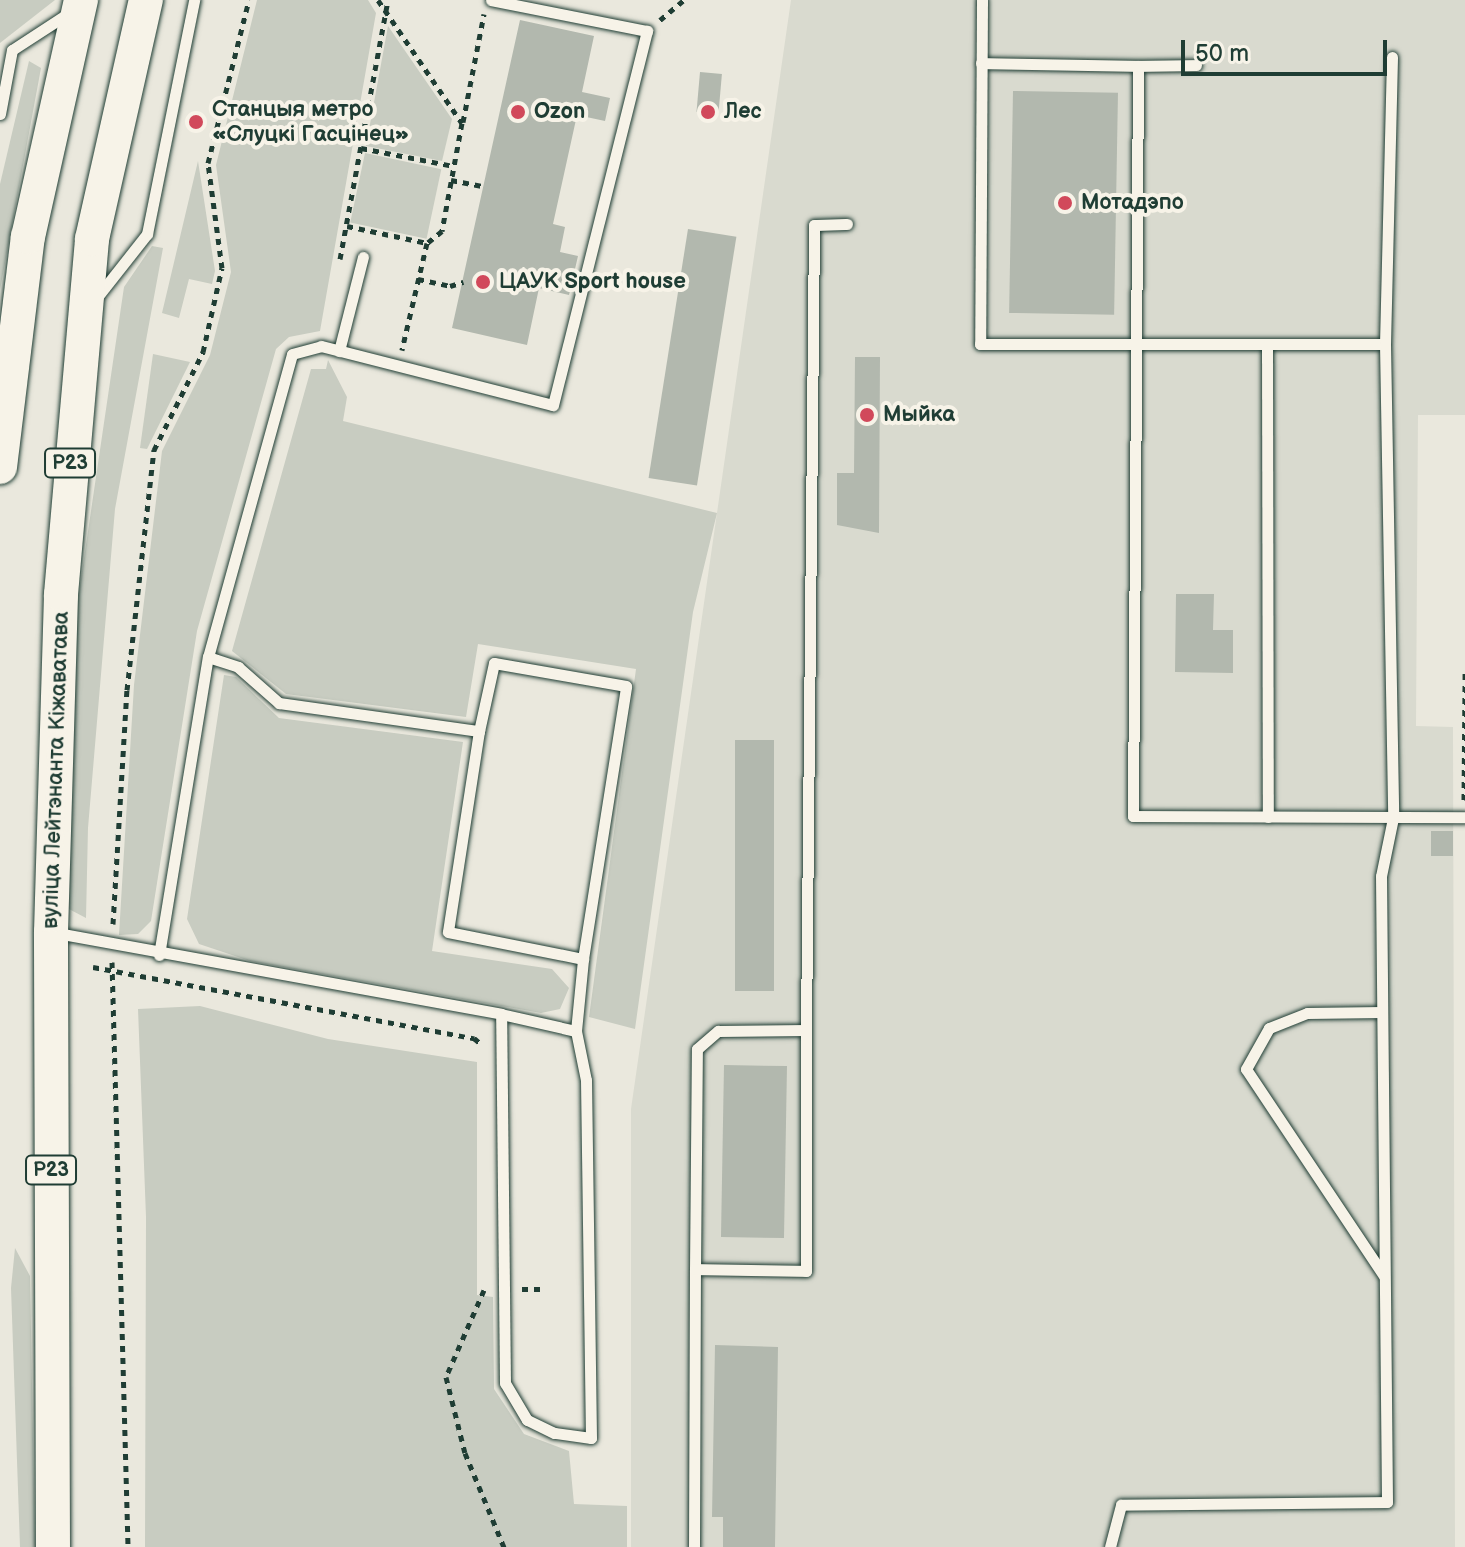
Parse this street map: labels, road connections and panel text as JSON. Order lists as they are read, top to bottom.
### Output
{
  "streets": {
    "main road": ["Р23", "вуліца Лейтэнанта Кіжаватава"]
  },
  "places": [
    "Ozon",
    "Лес",
    "Станцыя метро «Слуцкі Гасцінец»",
    "Мотадэпо",
    "ЦАУК Sport house",
    "Мыйка"
  ],
  "scale_bar": "50 m"
}
